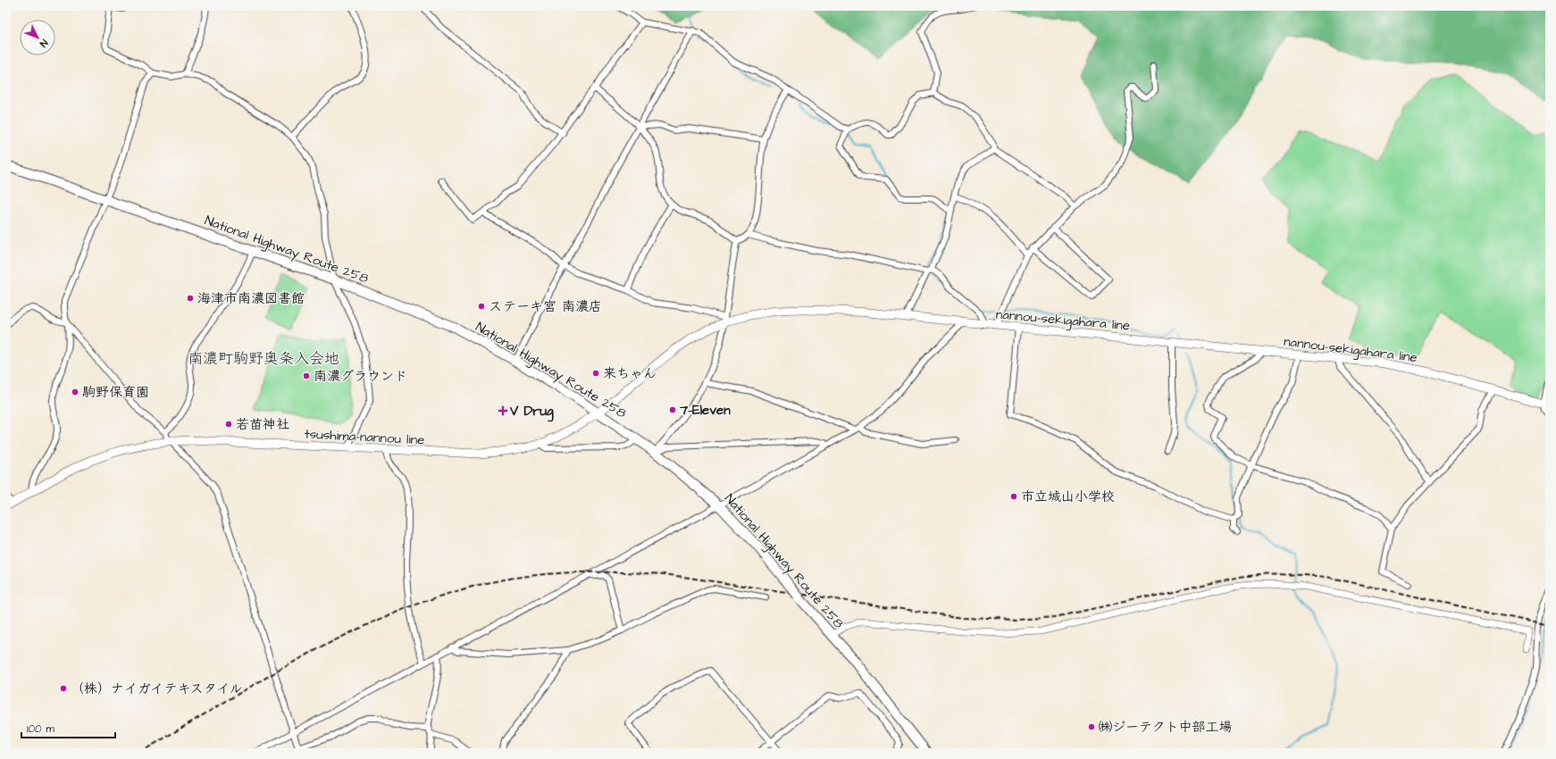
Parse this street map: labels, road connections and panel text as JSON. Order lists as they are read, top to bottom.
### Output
{
  "streets": {
    "highway": ["National Highway Route 258"],
    "main road": ["nannou-sekigahara line", "tsushima-nannou line"]
  },
  "crossings": [
    ["National Highway Route 258", "nannou-sekigahara line"],
    ["National Highway Route 258", "tsushima-nannou line"],
    ["nannou-sekigahara line", "tsushima-nannou line"]
  ],
  "districts": ["南濃町駒野奥条入会地"],
  "places": {
    "other": [
      "海津市南濃図書館",
      "ステーキ宮 南濃店",
      "来ちゃん",
      "南濃グラウンド",
      "駒野保育園",
      "7-Eleven",
      "若苗神社",
      "市立城山小学校",
      "（株）ナイガイテキスタイル",
      "㈱ジーテクト中部工場"
    ],
    "health": ["V Drug"]
  },
  "scale_bar": "100 m",
  "north": "bottom right"
}
